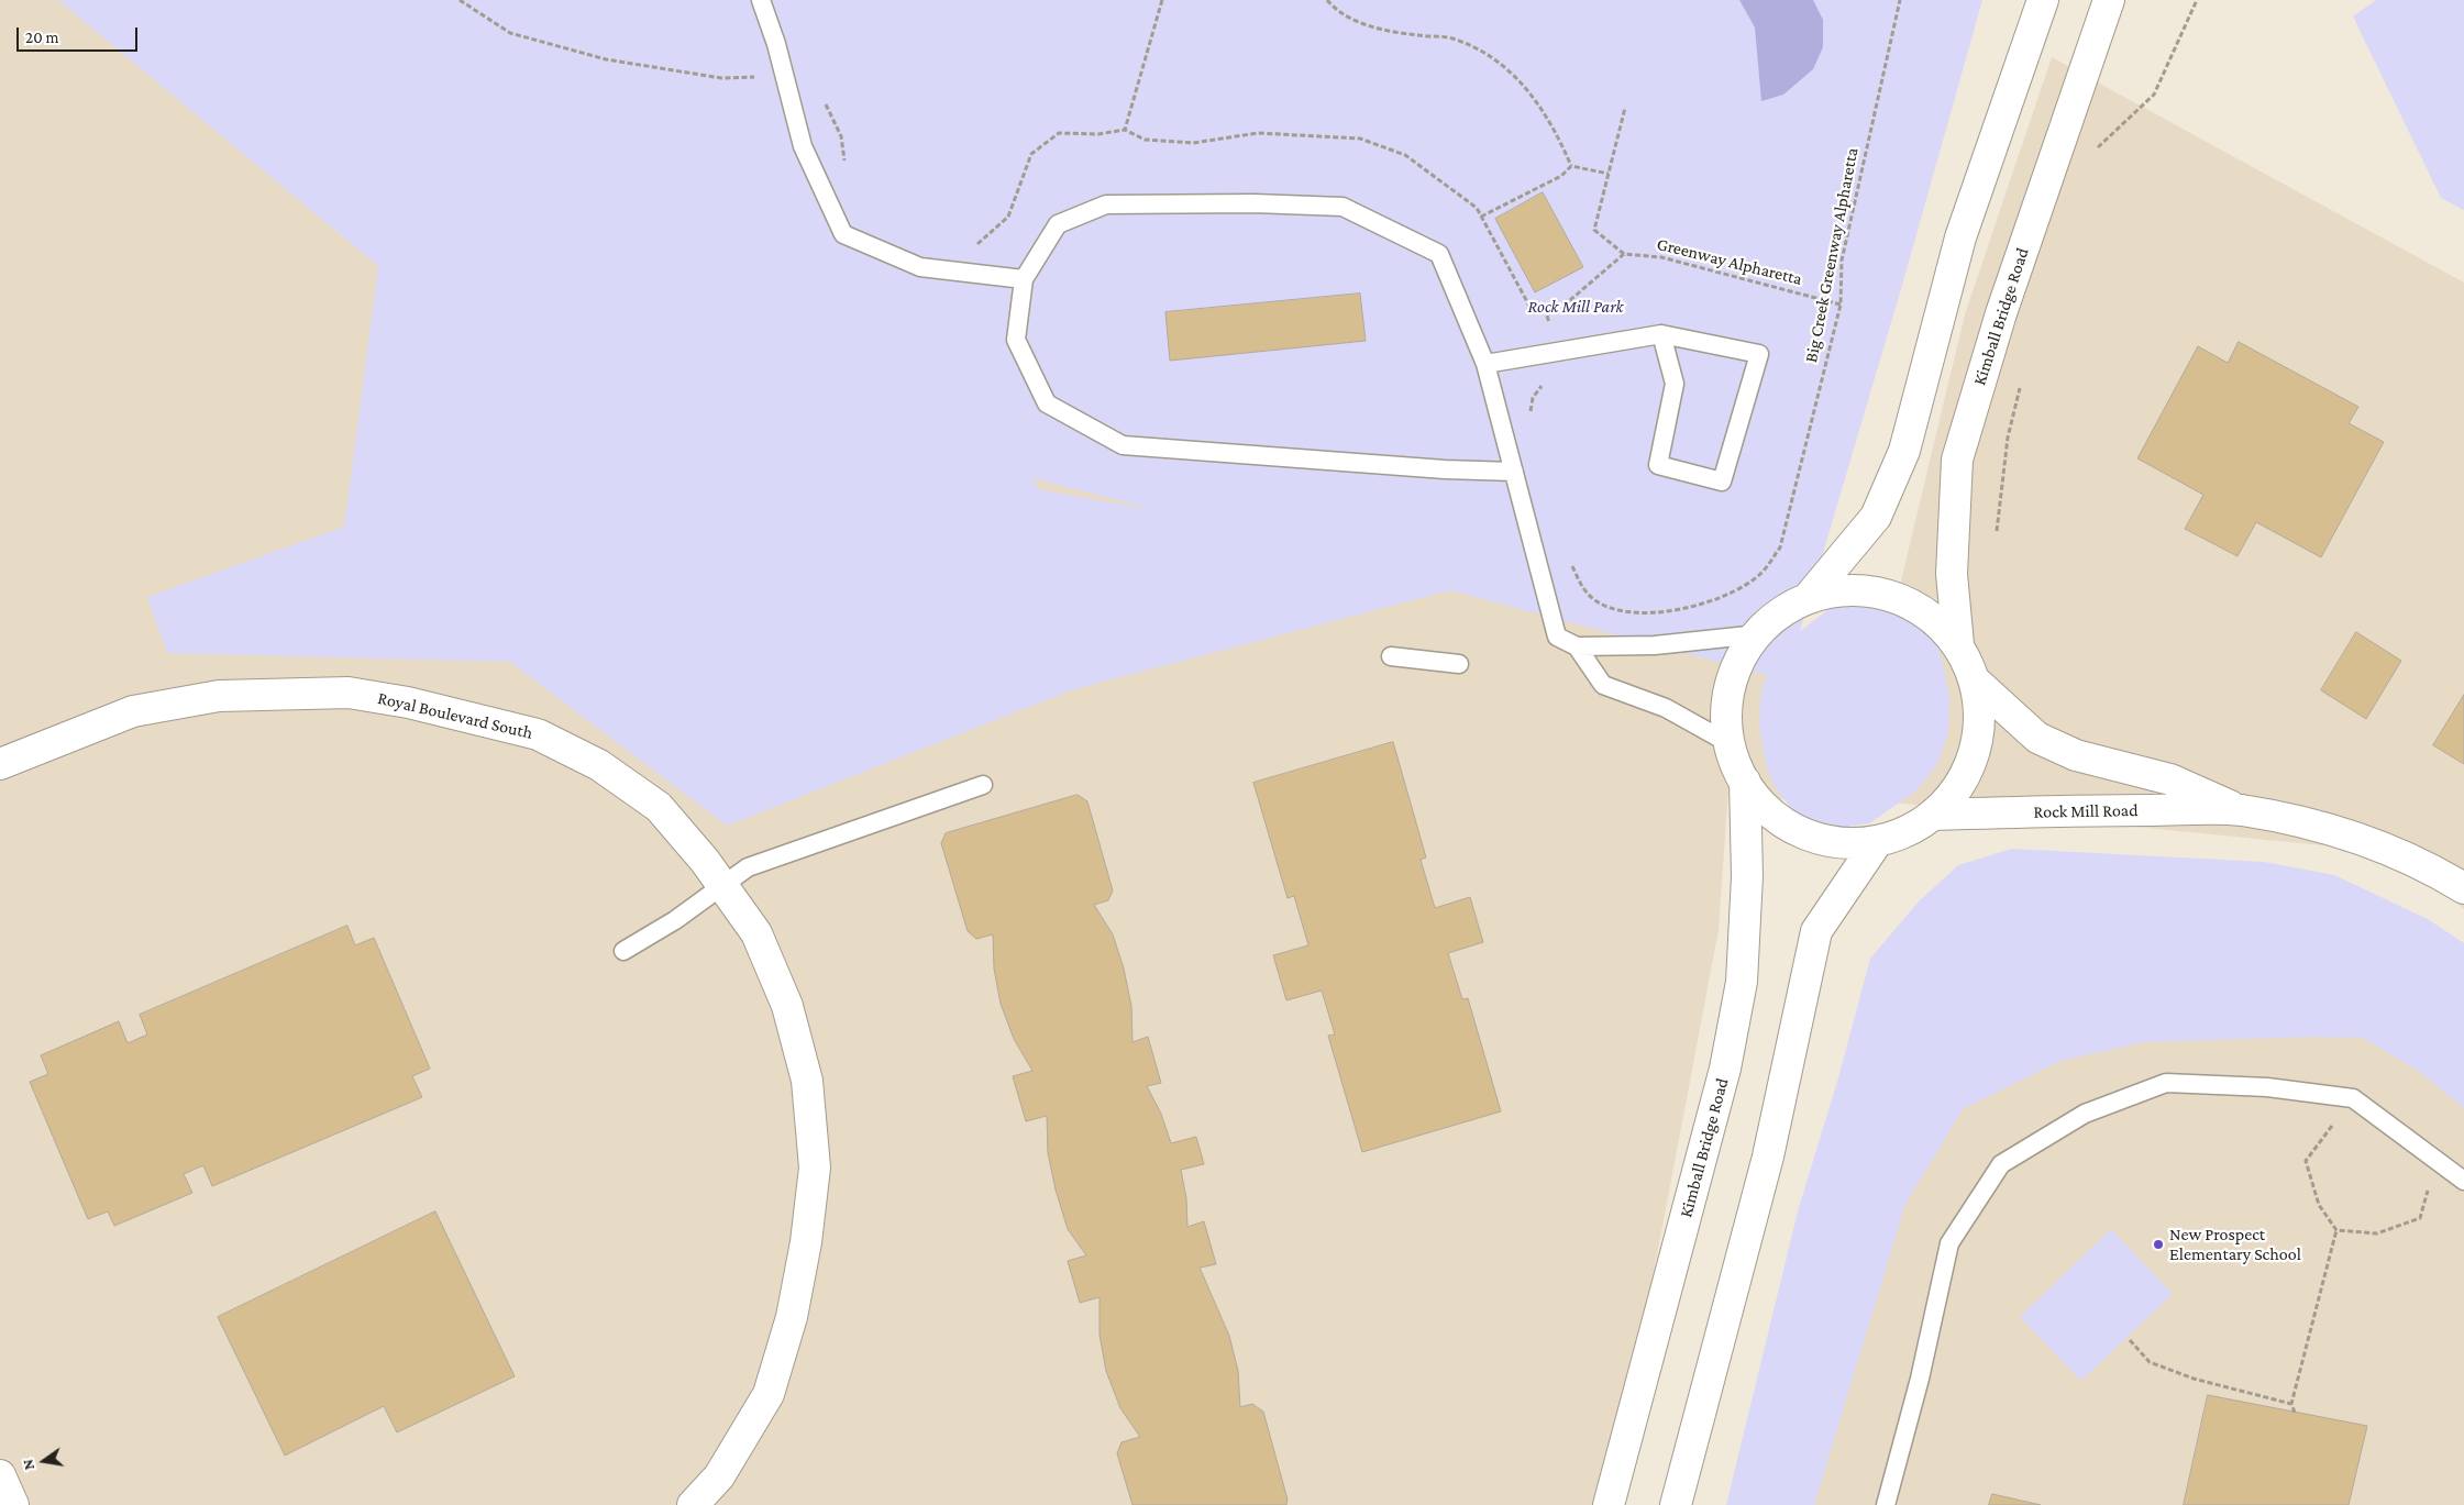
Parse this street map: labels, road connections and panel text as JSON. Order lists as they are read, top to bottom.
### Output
{
  "streets": {
    "street": ["Kimball Bridge Road", "Royal Boulevard South", "Rock Mill Road"],
    "path": ["Big Creek Greenway Alpharetta", "Greenway Alpharetta"]
  },
  "crossings": [
    ["Big Creek Greenway Alpharetta", "Greenway Alpharetta"]
  ],
  "parks": ["Rock Mill Park"],
  "places": ["New Prospect Elementary School"],
  "scale_bar": "20 m",
  "north": "left"
}
